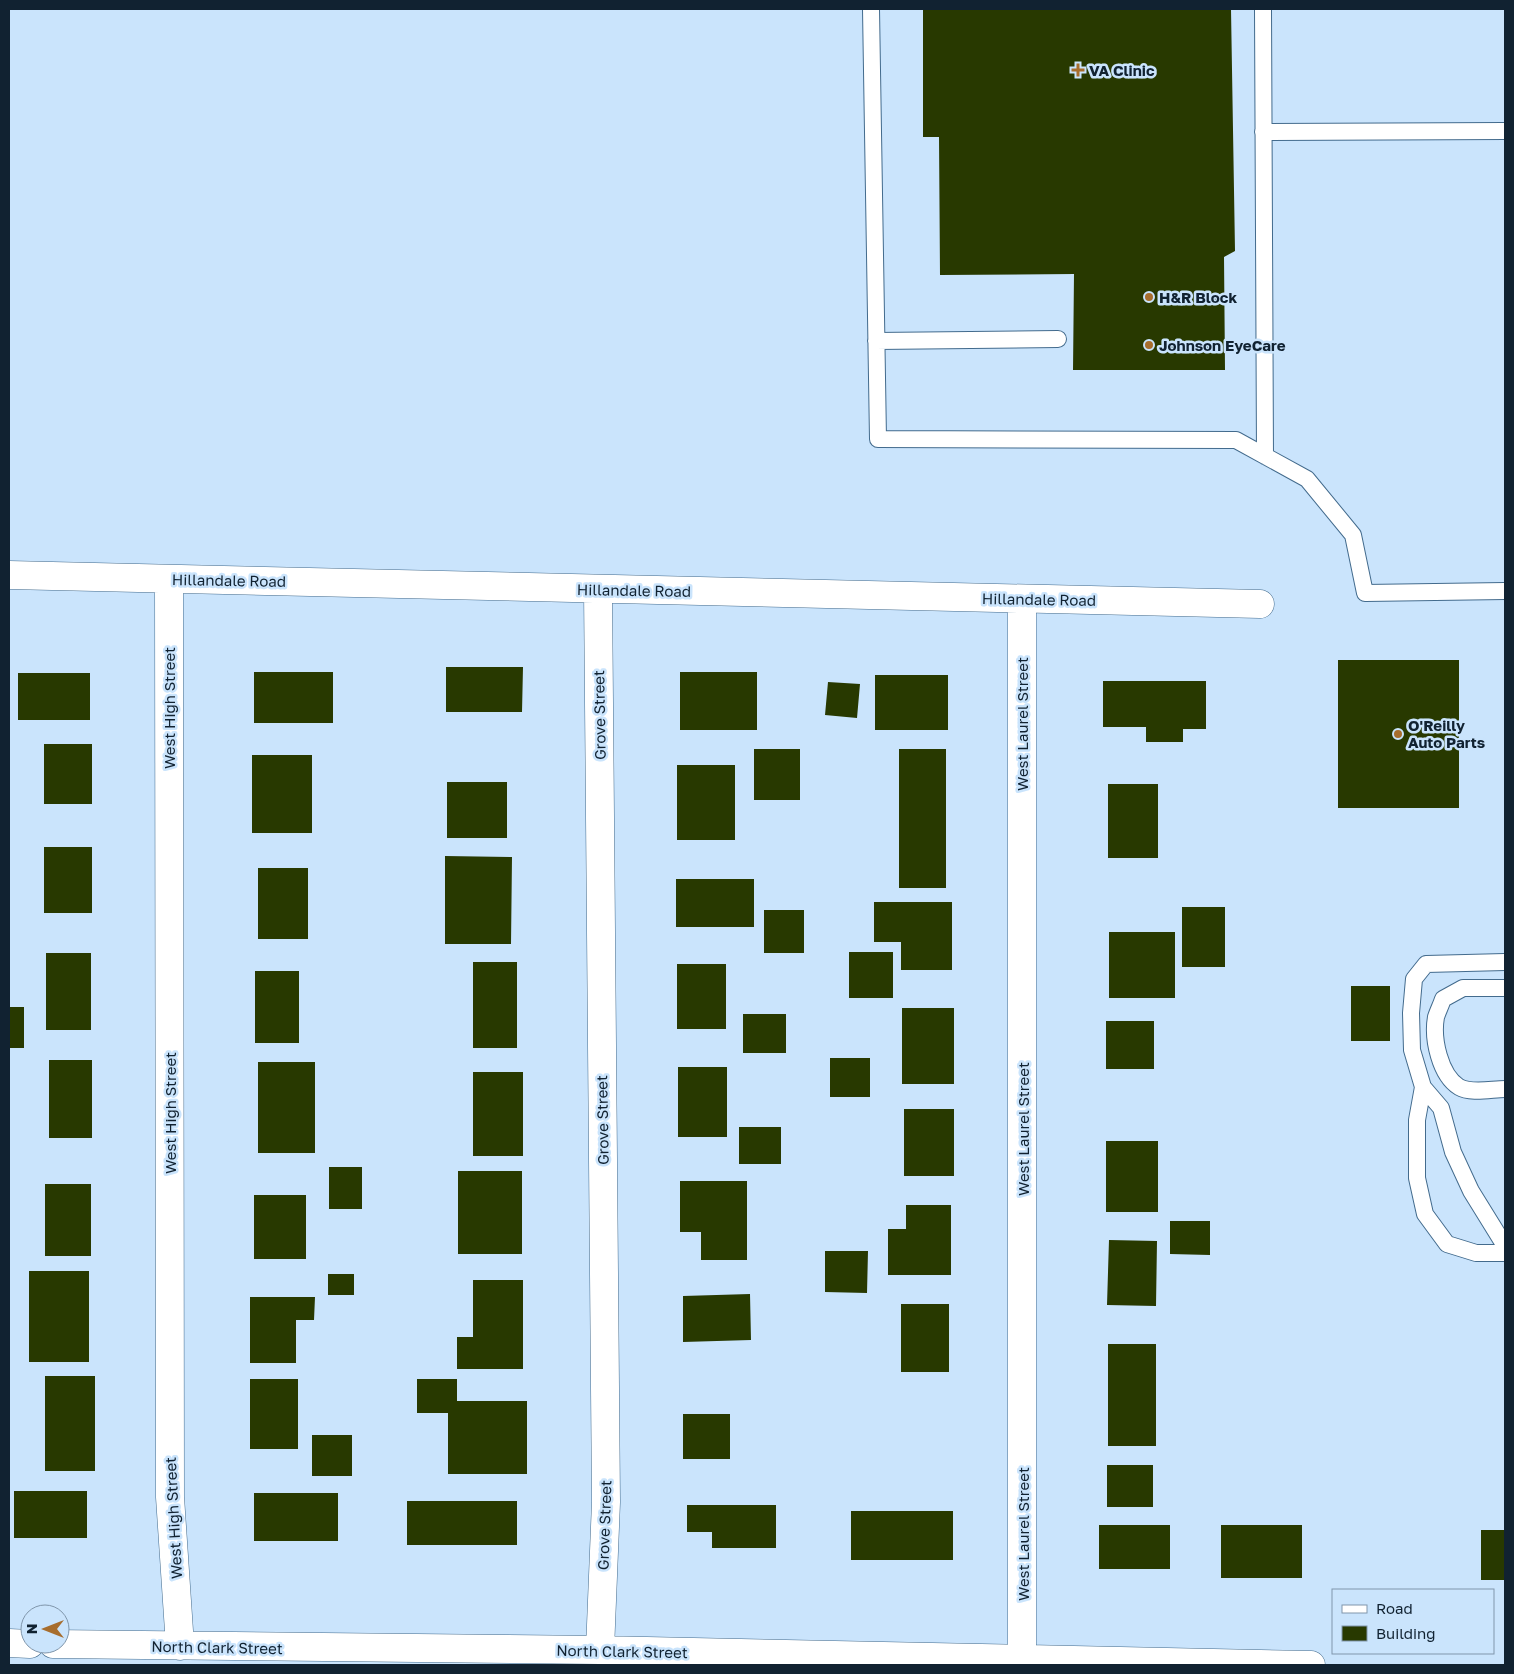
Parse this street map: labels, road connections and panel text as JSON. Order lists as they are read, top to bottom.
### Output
{
  "streets": {
    "street": [
      "Hillandale Road",
      "West High Street",
      "Grove Street",
      "West Laurel Street",
      "North Clark Street"
    ]
  },
  "crossings": [
    ["Hillandale Road", "West High Street"],
    ["Hillandale Road", "Grove Street"],
    ["Hillandale Road", "West Laurel Street"],
    ["West High Street", "North Clark Street"],
    ["Grove Street", "North Clark Street"],
    ["West Laurel Street", "North Clark Street"]
  ],
  "places": {
    "health": ["VA Clinic"],
    "other": ["H&R Block", "Johnson EyeCare", "O'Reilly Auto Parts"]
  },
  "legend": ["Road", "Building"],
  "north": "left"
}
